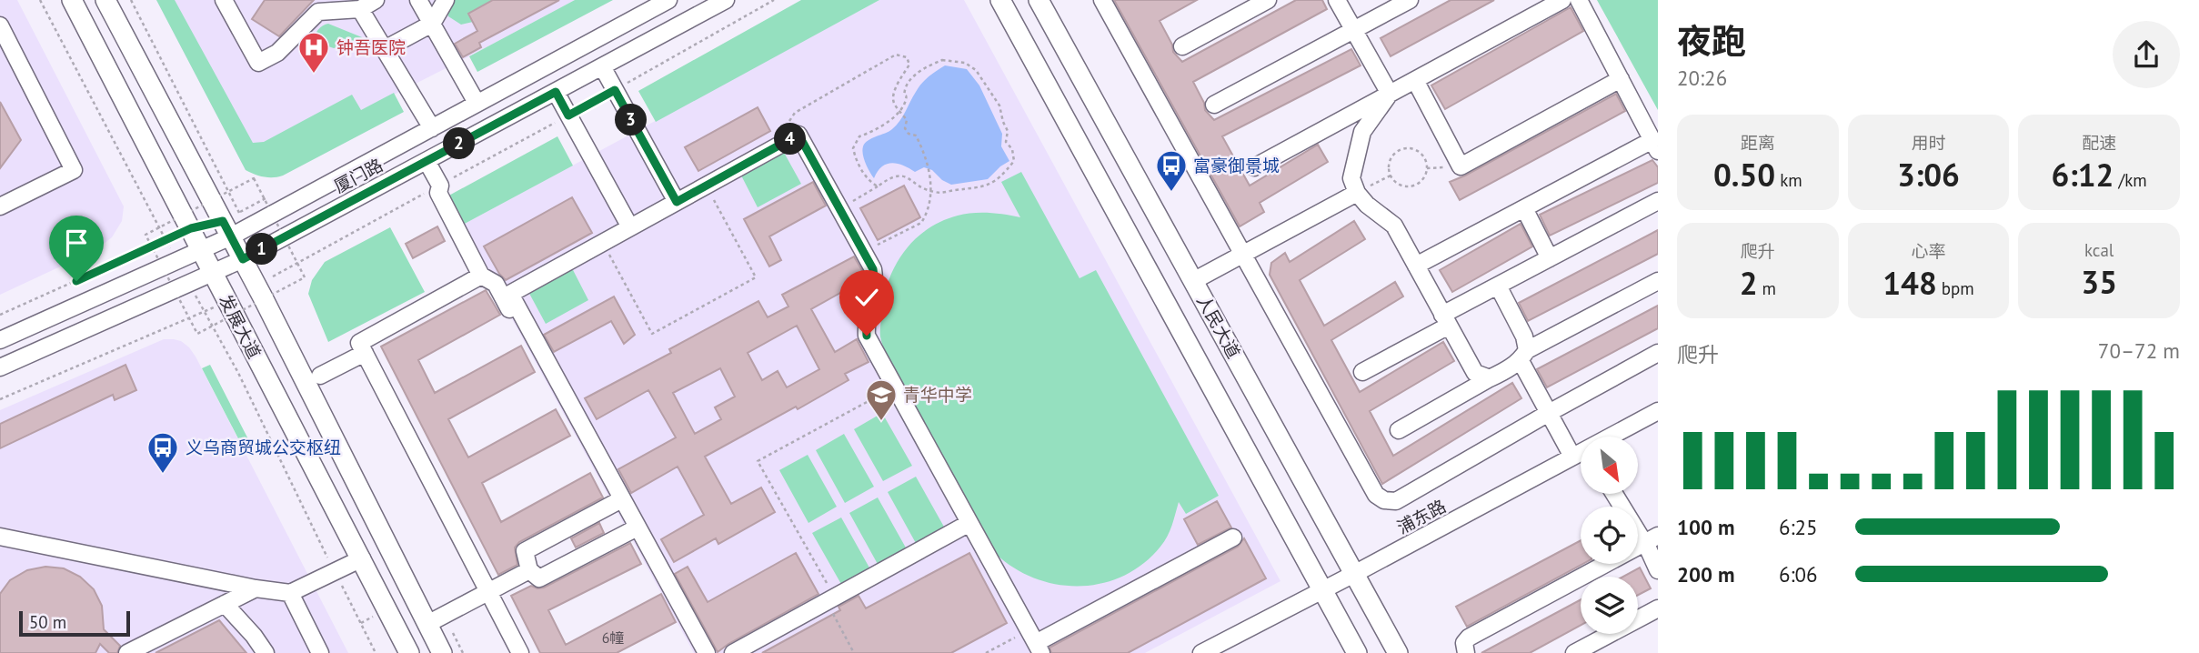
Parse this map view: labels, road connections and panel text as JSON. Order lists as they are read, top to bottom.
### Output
{
  "streets": {
    "main road": ["发展大道", "人民大道"],
    "street": ["厦门路", "浦东路"]
  },
  "crossings": [
    ["厦门路", "发展大道"],
    ["人民大道", "浦东路"]
  ],
  "places": {
    "hospital": ["钟吾医院"],
    "bus stop": ["富豪御景城", "义乌商贸城公交枢纽"],
    "school or university": ["青华中学"]
  },
  "house_numbers": ["6幢"],
  "scale_bar": "50 m",
  "north": "bottom right",
  "page": {
    "heading": ["夜跑", "20:26"],
    "pins": [
      "3",
      "4",
      "2",
      "1"
    ],
    "stats": [
      ["距离", "0.50 km"],
      ["用时", "3:06"],
      ["配速", "6:12 /km"],
      ["爬升", "2 m"],
      ["心率", "148 bpm"],
      ["kcal", "35"]
    ],
    "chart": ["爬升", "70–72 m"],
    "list": [
      {
        "name": "100 m",
        "note": "6:25"
      },
      {
        "name": "200 m",
        "note": "6:06"
      }
    ],
    "scale": "50 m"
  }
}
